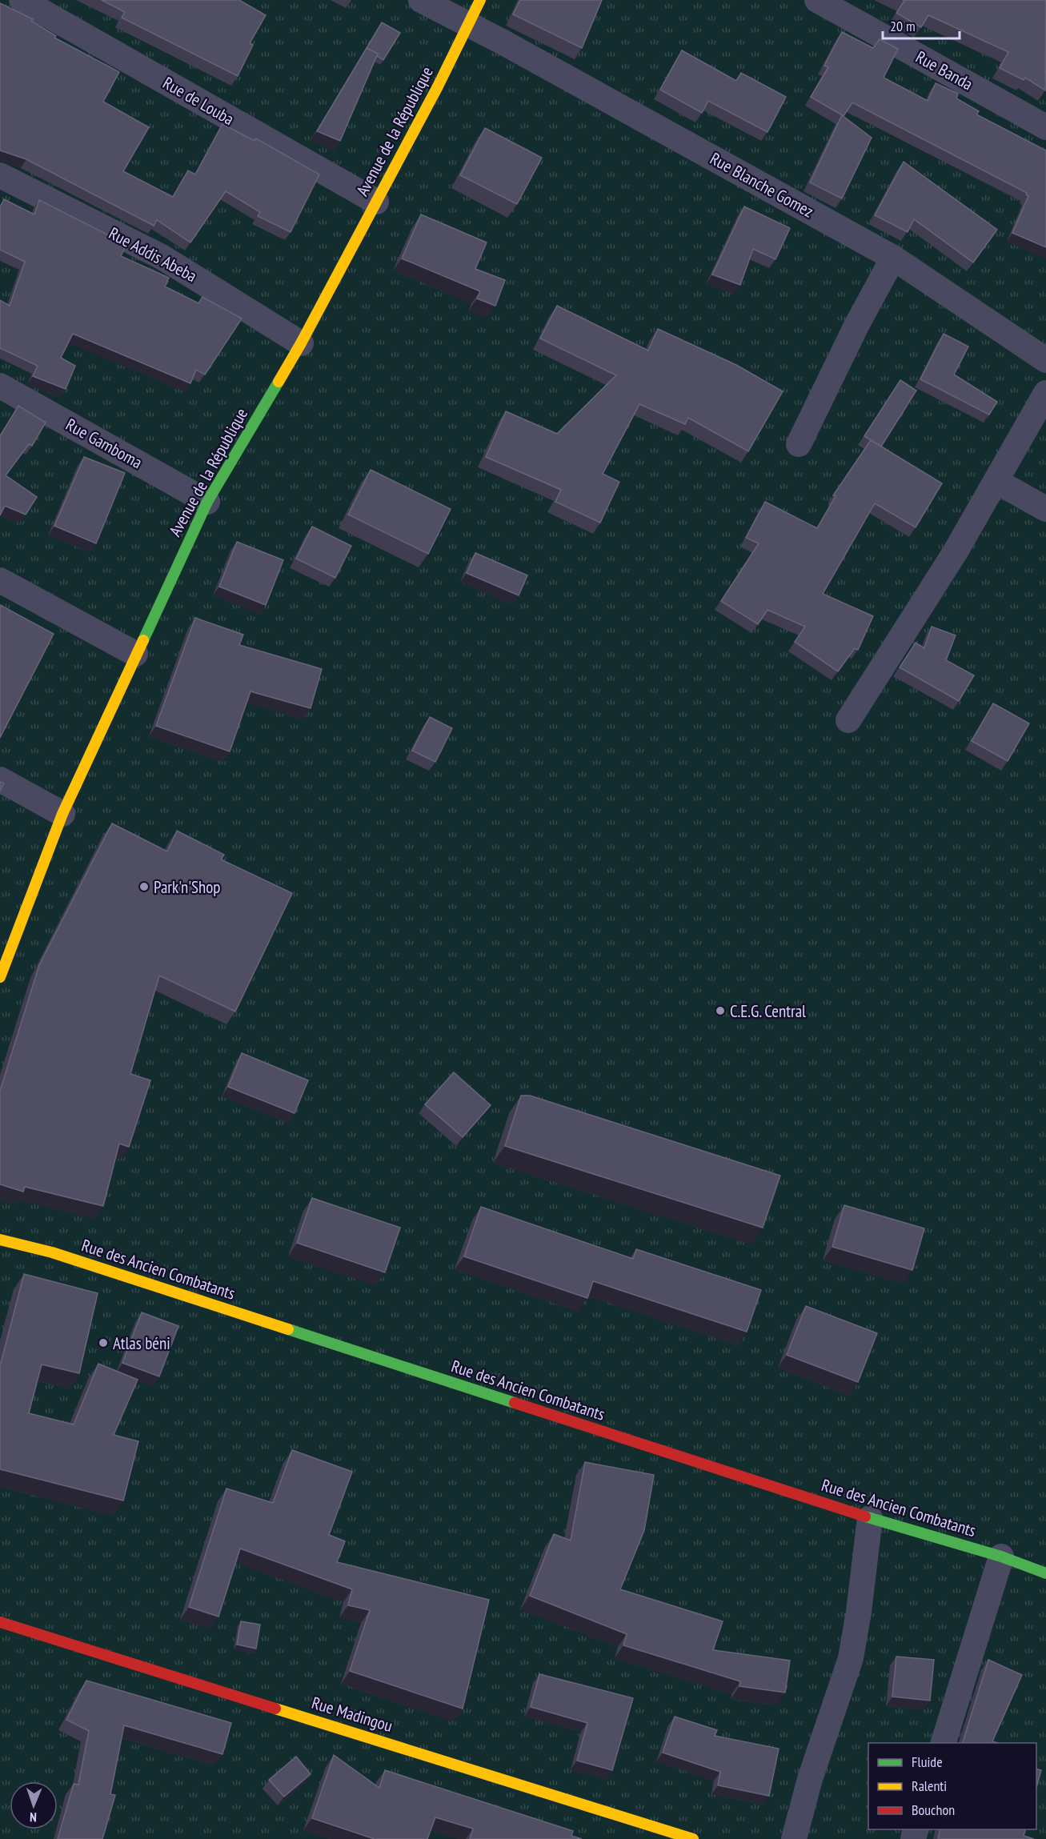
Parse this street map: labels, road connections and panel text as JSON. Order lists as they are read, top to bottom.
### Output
{
  "streets": {
    "street": [
      "Rue Banda",
      "Rue de Louba",
      "Avenue de la République",
      "Rue Blanche Gomez",
      "Rue Addis Abeba",
      "Rue Gamboma",
      "Rue des Ancien Combatants",
      "Rue Madingou"
    ]
  },
  "crossings": [
    ["Rue de Louba", "Avenue de la République"],
    ["Avenue de la République", "Rue Blanche Gomez"],
    ["Avenue de la République", "Rue Addis Abeba"],
    ["Avenue de la République", "Rue Gamboma"]
  ],
  "places": ["Park'n'Shop", "C.E.G. Central", "Atlas béni"],
  "legend": ["Fluide", "Ralenti", "Bouchon"],
  "scale_bar": "20 m",
  "north": "bottom"
}
